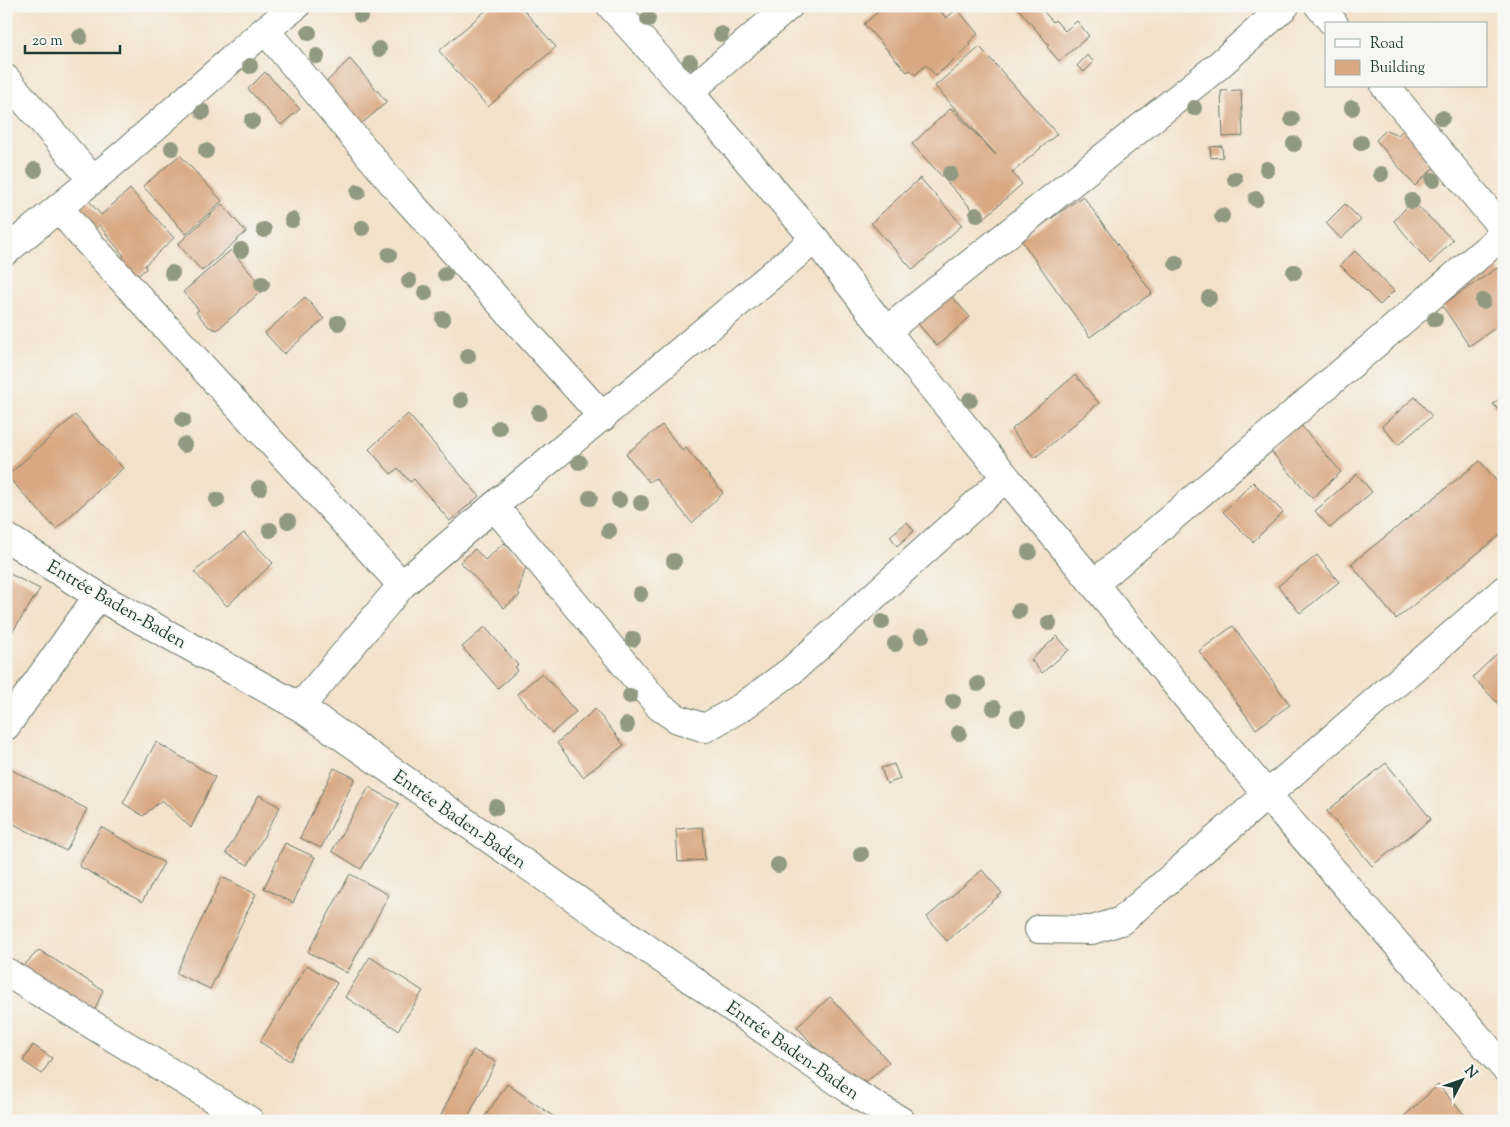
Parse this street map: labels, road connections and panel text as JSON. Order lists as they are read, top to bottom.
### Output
{
  "streets": {
    "street": ["Entrée Baden-Baden"]
  },
  "legend": ["Road", "Building"],
  "scale_bar": "20 m",
  "north": "top right"
}
